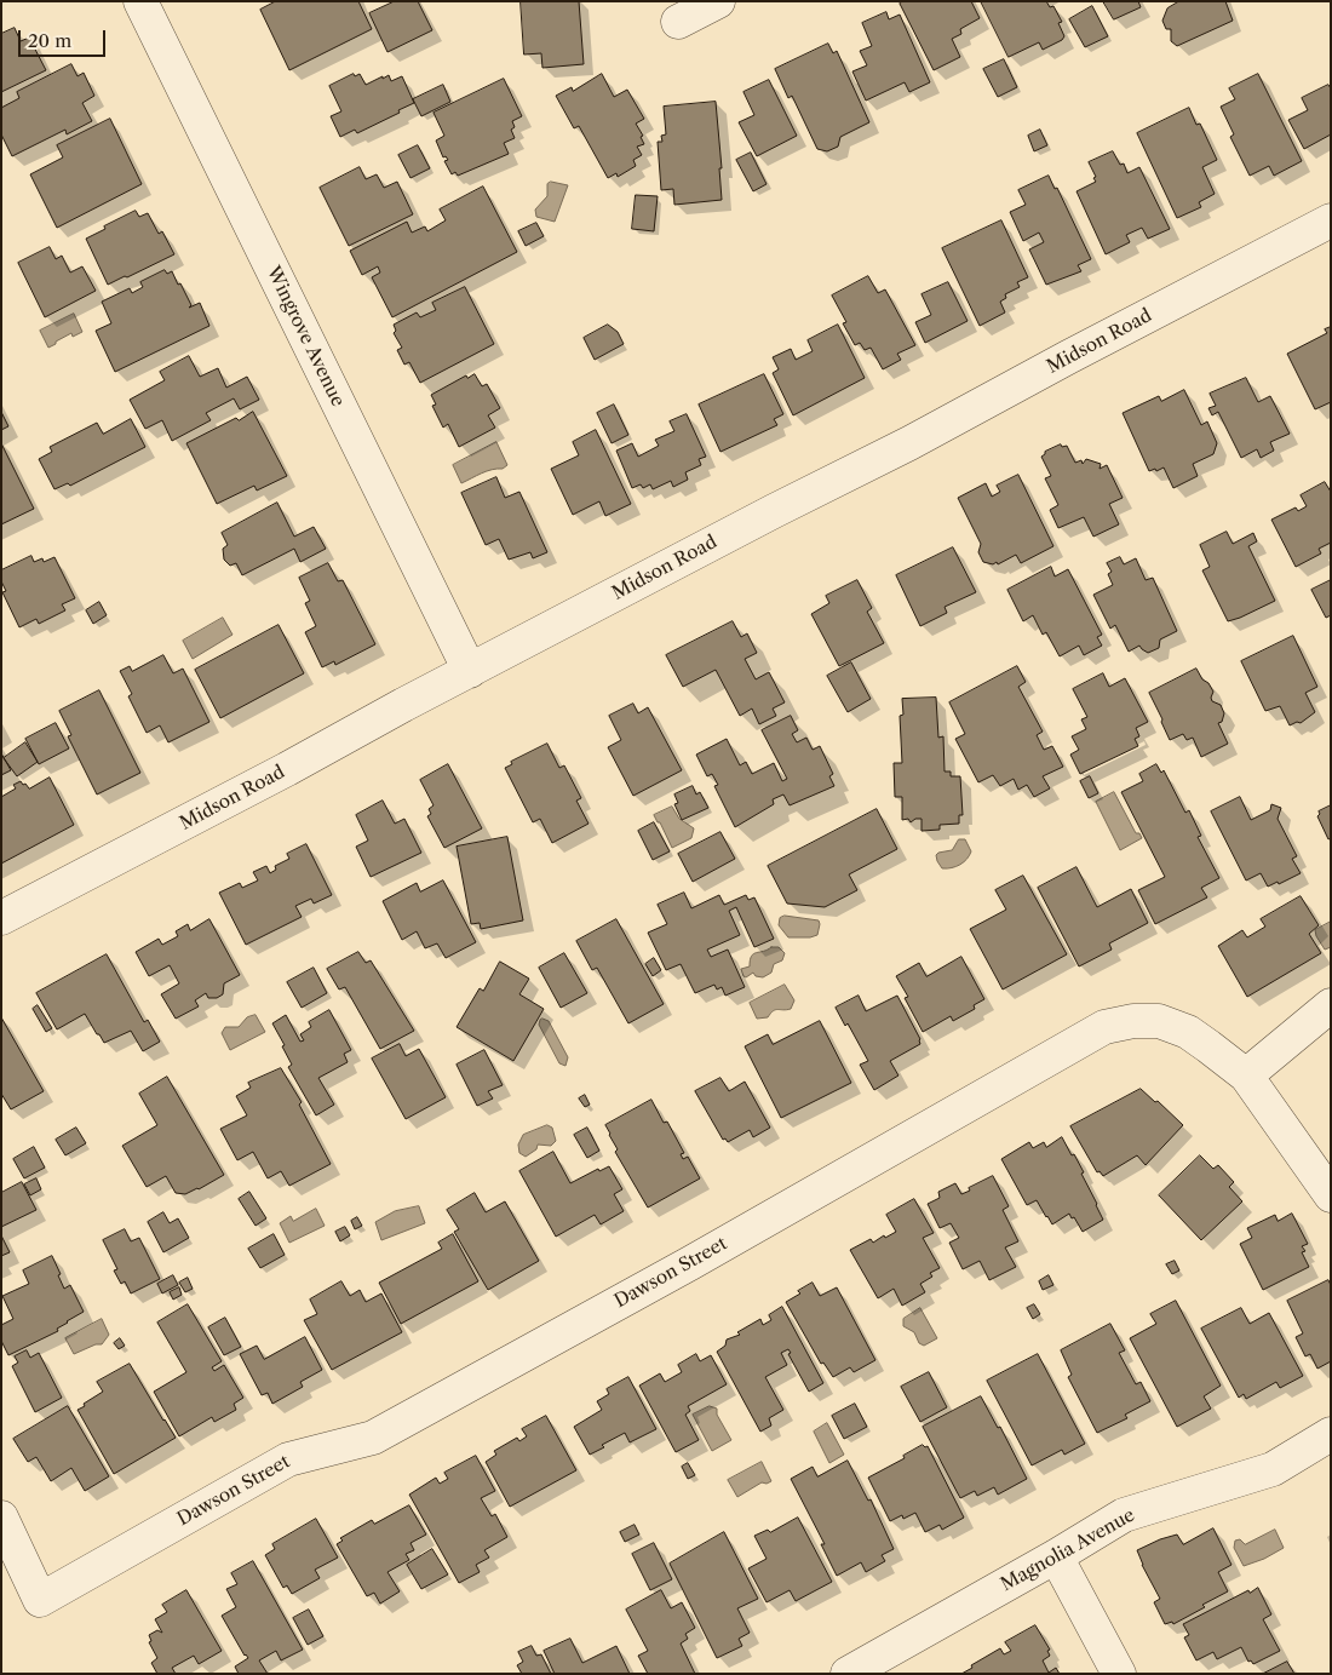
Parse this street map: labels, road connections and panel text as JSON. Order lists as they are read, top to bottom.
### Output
{
  "streets": {
    "street": [
      "Wingrove Avenue",
      "Midson Road",
      "Dawson Street",
      "Magnolia Avenue"
    ]
  },
  "crossings": [
    ["Wingrove Avenue", "Midson Road"]
  ],
  "scale_bar": "20 m"
}
